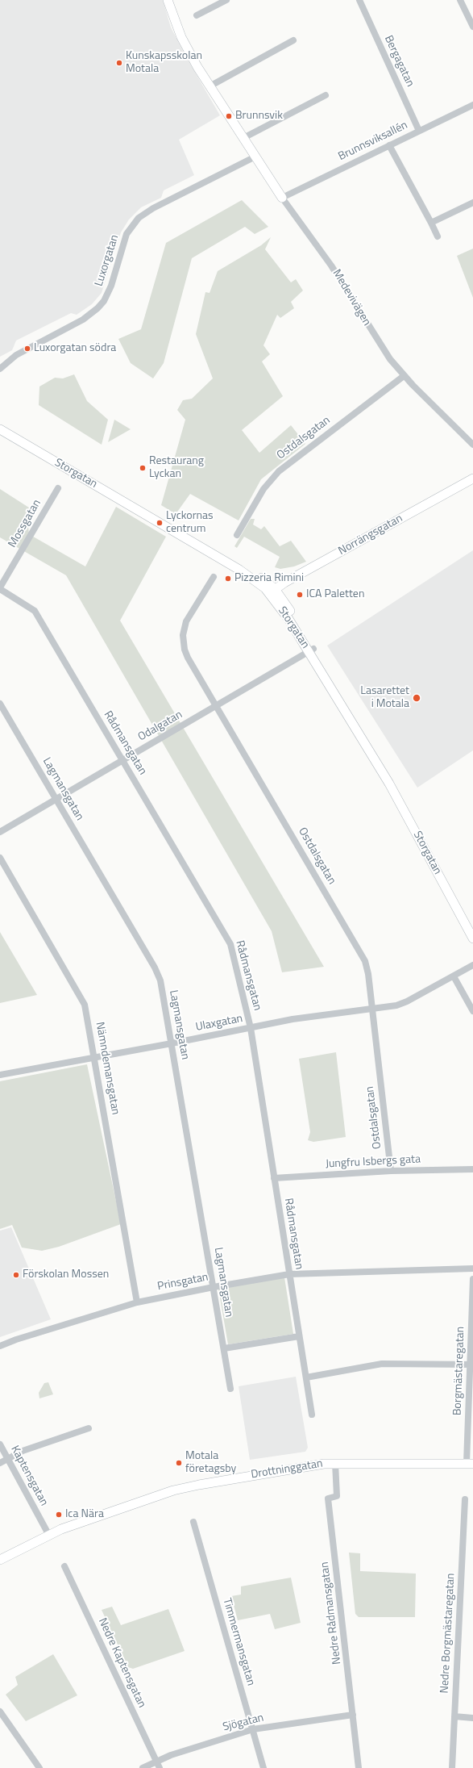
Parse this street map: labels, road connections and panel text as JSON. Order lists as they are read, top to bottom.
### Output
{
  "streets": {
    "main road": [
      "Medevivägen",
      "Storgatan",
      "Norrängsgatan",
      "Drottninggatan"
    ],
    "street": [
      "Bergagatan",
      "Brunnsviksallén",
      "Luxorgatan",
      "Ostdalsgatan",
      "Mossgatan",
      "Odalgatan",
      "Rådmansgatan",
      "Lagmansgatan",
      "Ulaxgatan",
      "Nämndemansgatan",
      "Jungfru Isbergs gata",
      "Prinsgatan",
      "Borgmästaregatan",
      "Kaptensgatan",
      "Nedre Rådmansgatan",
      "Nedre Borgmästaregatan",
      "Timmermansgatan",
      "Nedre Kaptensgatan",
      "Sjögatan"
    ]
  },
  "crossings": [
    ["Bergagatan", "Brunnsviksallén"],
    ["Brunnsviksallén", "Medevivägen"],
    ["Luxorgatan", "Medevivägen"],
    ["Medevivägen", "Ostdalsgatan"],
    ["Ostdalsgatan", "Odalgatan"],
    ["Ostdalsgatan", "Ulaxgatan"],
    ["Ostdalsgatan", "Jungfru Isbergs gata"],
    ["Storgatan", "Norrängsgatan"],
    ["Storgatan", "Odalgatan"],
    ["Mossgatan", "Rådmansgatan"],
    ["Odalgatan", "Rådmansgatan"],
    ["Odalgatan", "Lagmansgatan"],
    ["Rådmansgatan", "Ulaxgatan"],
    ["Rådmansgatan", "Jungfru Isbergs gata"],
    ["Rådmansgatan", "Prinsgatan"],
    ["Lagmansgatan", "Ulaxgatan"],
    ["Lagmansgatan", "Prinsgatan"],
    ["Ulaxgatan", "Nämndemansgatan"],
    ["Nämndemansgatan", "Prinsgatan"],
    ["Borgmästaregatan", "Drottninggatan"],
    ["Drottninggatan", "Kaptensgatan"],
    ["Drottninggatan", "Nedre Rådmansgatan"],
    ["Nedre Rådmansgatan", "Sjögatan"],
    ["Timmermansgatan", "Sjögatan"],
    ["Nedre Kaptensgatan", "Sjögatan"]
  ],
  "places": [
    "Kunskapsskolan Motala",
    "Brunnsvik",
    "Luxorgatan södra",
    "Restaurang Lyckan",
    "Lyckornas centrum",
    "Pizzeria Rimini",
    "ICA Paletten",
    "Lasarettet i Motala",
    "Förskolan Mossen",
    "Motala företagsby",
    "Ica Nära"
  ]
}
